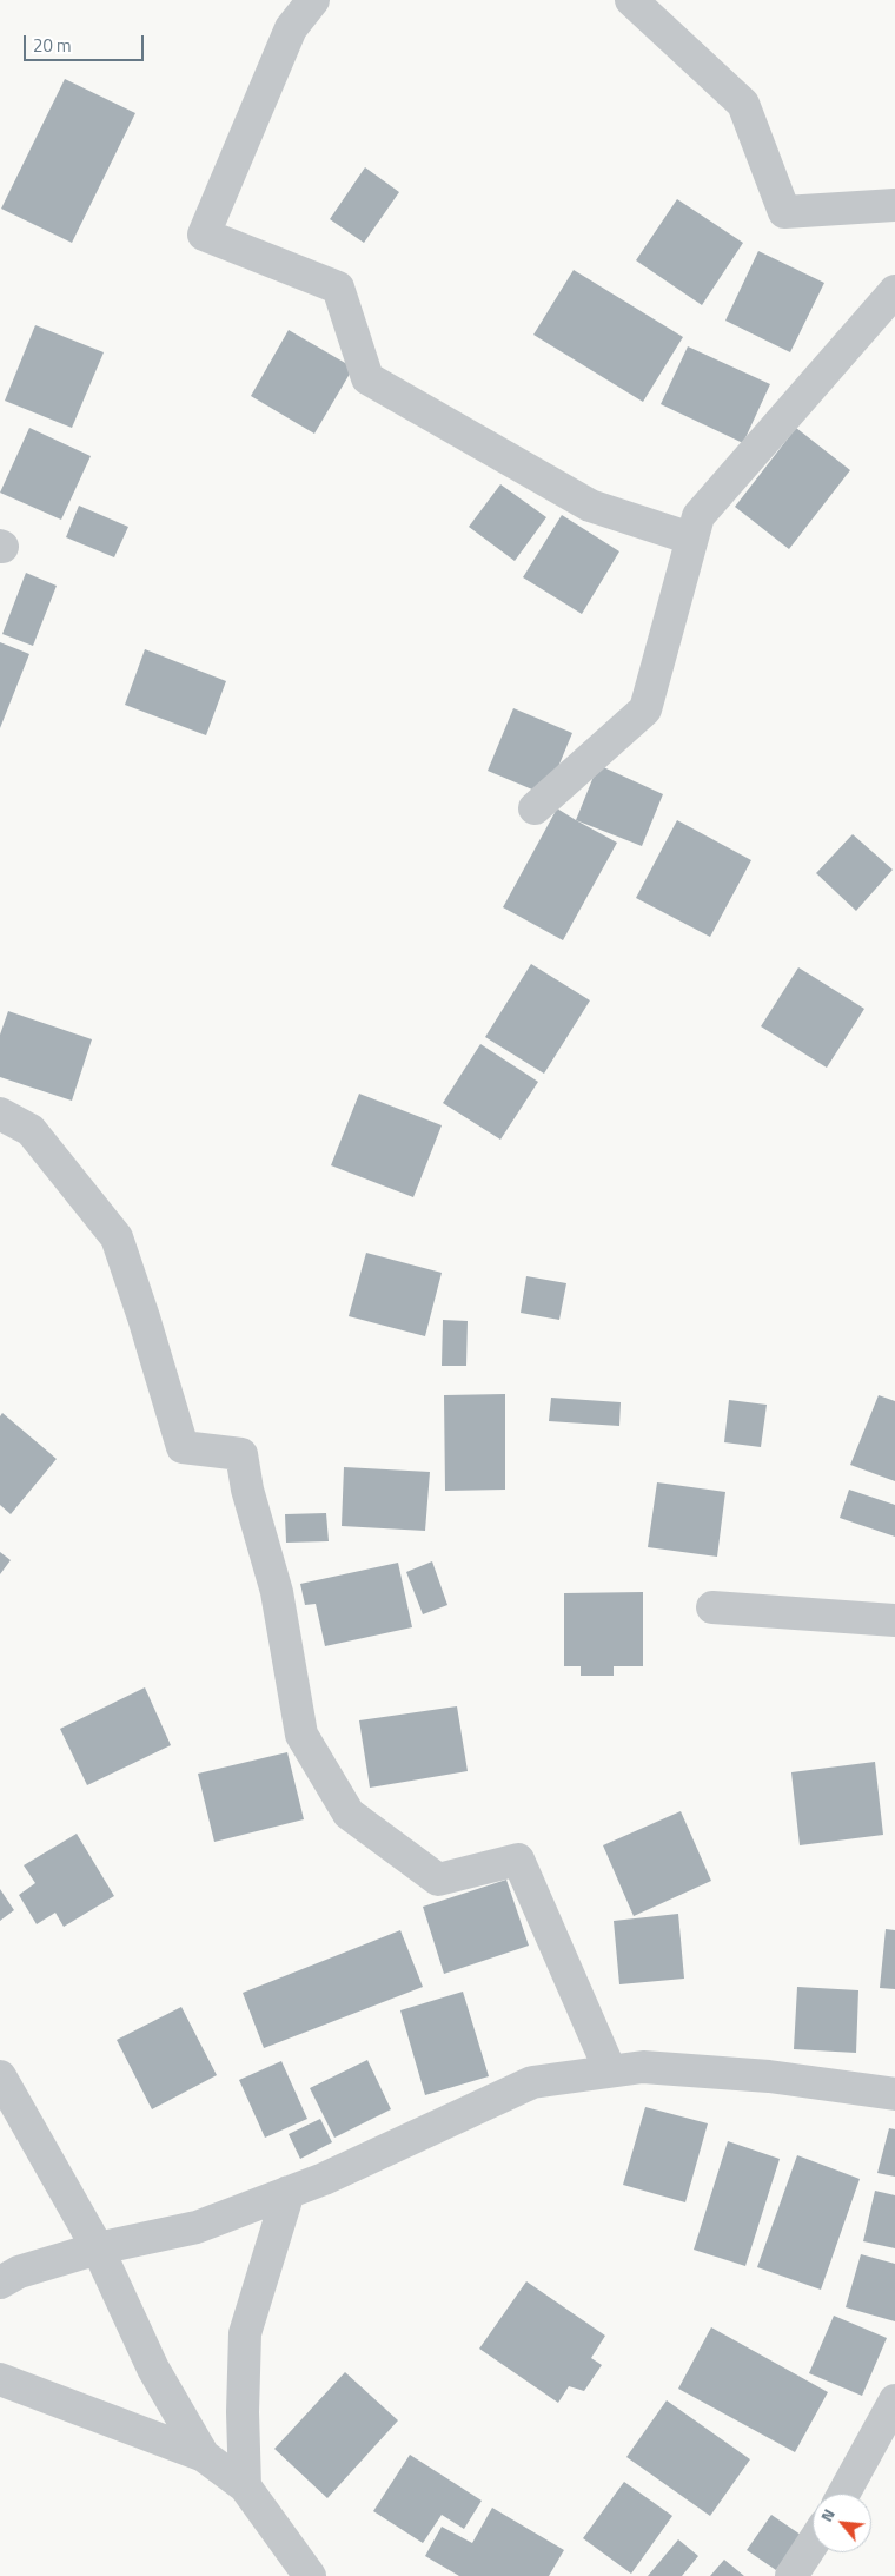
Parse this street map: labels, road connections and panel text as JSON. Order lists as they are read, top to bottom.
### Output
{
  "scale_bar": "20 m",
  "north": "top left"
}
